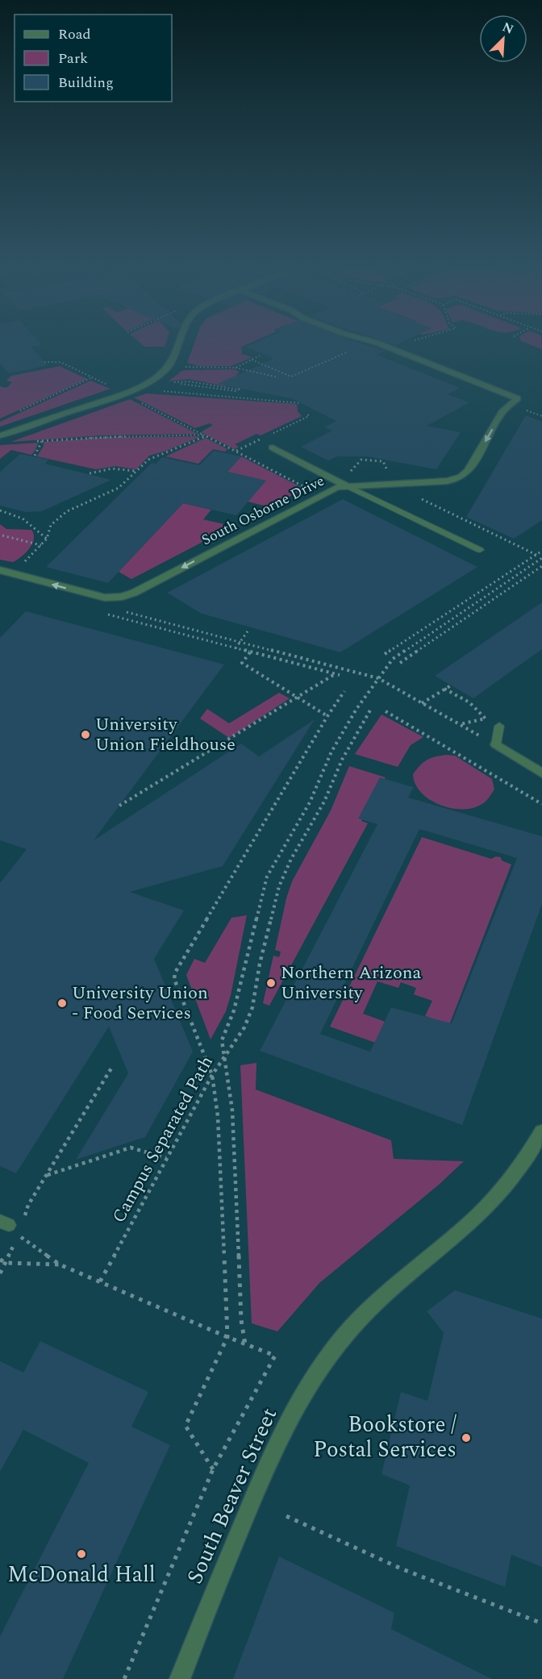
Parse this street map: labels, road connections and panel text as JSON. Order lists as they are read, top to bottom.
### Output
{
  "streets": {
    "street": ["South Osborne Drive", "South Beaver Street"],
    "path": ["Campus Separated Path"]
  },
  "places": [
    "University Union Fieldhouse",
    "Northern Arizona University",
    "University Union - Food Services",
    "Bookstore / Postal Services",
    "McDonald Hall"
  ],
  "legend": ["Road", "Park", "Building"],
  "north": "top right"
}
